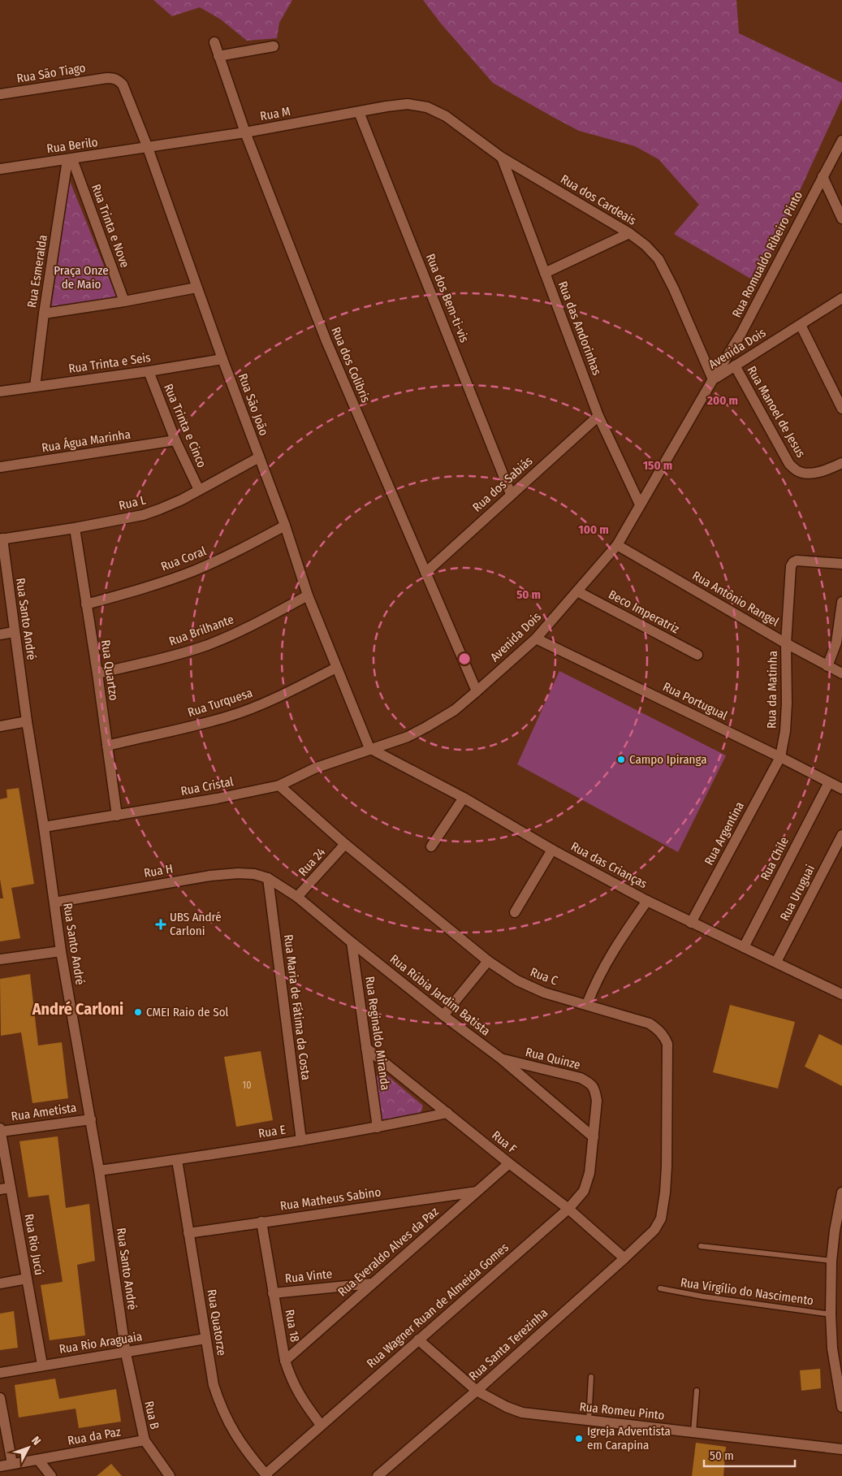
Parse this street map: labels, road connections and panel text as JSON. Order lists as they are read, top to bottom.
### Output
{
  "streets": {
    "street": [
      "Rua São Tiago",
      "Rua M",
      "Rua Berilo",
      "Rua dos Cardeais",
      "Rua Trinta e Nove",
      "Rua Romualdo Ribeiro Pinto",
      "Rua Esmeralda",
      "Rua dos Bem-ti-vis",
      "Rua das Andorinhas",
      "Avenida Dois",
      "Rua Trinta e Seis",
      "Rua dos Colibris",
      "Rua São João",
      "Rua Manoel de Jesus",
      "Rua Trinta e Cinco",
      "Rua Água Marinha",
      "Rua dos Sabiás",
      "Rua L",
      "Rua Coral",
      "Rua Antônio Rangel",
      "Beco Imperatriz",
      "Rua Santo André",
      "Rua Brilhante",
      "Rua Quartzo",
      "Rua da Matinha",
      "Rua Portugual",
      "Rua Turquesa",
      "Rua Cristal",
      "Rua Argentina",
      "Rua Chile",
      "Rua 24",
      "Rua das Crianças",
      "Rua H",
      "Rua Uruguai",
      "Rua C",
      "Rua Rúbia Jardim Batista",
      "Rua Maria de Fátima da Costa",
      "Rua Reginaldo Miranda",
      "Rua Quinze",
      "Rua Ametista",
      "Rua E",
      "Rua F",
      "Rua Matheus Sabino",
      "Rua Rio Jucú",
      "Rua Everaldo Alves da Paz",
      "Rua Vinte",
      "Rua Wagner Ruan de Almeida Gomes",
      "Rua Quatorze",
      "Rua 18",
      "Rua Rio Araguaia",
      "Rua Santa Terezinha",
      "Rua Romeu Pinto",
      "Rua B",
      "Rua da Paz"
    ],
    "lane": ["Rua Virgílio do Nascimento"]
  },
  "crossings": [
    ["Rua São Tiago", "Rua São João"],
    ["Rua M", "Rua Berilo"],
    ["Rua M", "Rua dos Cardeais"],
    ["Rua M", "Rua dos Bem-ti-vis"],
    ["Rua M", "Rua dos Colibris"],
    ["Rua M", "Rua São João"],
    ["Rua Berilo", "Rua Trinta e Nove"],
    ["Rua Berilo", "Rua Esmeralda"],
    ["Rua Berilo", "Rua São João"],
    ["Rua dos Cardeais", "Rua Romualdo Ribeiro Pinto"],
    ["Rua dos Cardeais", "Rua das Andorinhas"],
    ["Rua dos Cardeais", "Avenida Dois"],
    ["Rua Trinta e Nove", "Rua Esmeralda"],
    ["Rua Romualdo Ribeiro Pinto", "Avenida Dois"],
    ["Rua Esmeralda", "Rua Trinta e Seis"],
    ["Rua dos Bem-ti-vis", "Rua dos Sabiás"],
    ["Rua das Andorinhas", "Avenida Dois"],
    ["Rua das Andorinhas", "Rua dos Sabiás"],
    ["Avenida Dois", "Rua dos Colibris"],
    ["Avenida Dois", "Rua São João"],
    ["Avenida Dois", "Rua Manoel de Jesus"],
    ["Avenida Dois", "Rua Antônio Rangel"],
    ["Avenida Dois", "Beco Imperatriz"],
    ["Avenida Dois", "Rua Portugual"],
    ["Avenida Dois", "Rua Cristal"],
    ["Avenida Dois", "Rua das Crianças"],
    ["Rua Trinta e Seis", "Rua São João"],
    ["Rua Trinta e Seis", "Rua Trinta e Cinco"],
    ["Rua dos Colibris", "Rua dos Sabiás"],
    ["Rua São João", "Rua L"],
    ["Rua São João", "Rua Coral"],
    ["Rua São João", "Rua Brilhante"],
    ["Rua São João", "Rua Turquesa"],
    ["Rua São João", "Rua Cristal"],
    ["Rua São João", "Rua das Crianças"],
    ["Rua Trinta e Cinco", "Rua Água Marinha"],
    ["Rua Trinta e Cinco", "Rua L"],
    ["Rua L", "Rua Santo André"],
    ["Rua L", "Rua Quartzo"],
    ["Rua Coral", "Rua Quartzo"],
    ["Rua Antônio Rangel", "Rua da Matinha"],
    ["Rua Santo André", "Rua Cristal"],
    ["Rua Santo André", "Rua H"],
    ["Rua Santo André", "Rua Ametista"],
    ["Rua Santo André", "Rua E"],
    ["Rua Santo André", "Rua Rio Araguaia"],
    ["Rua Santo André", "Rua B"],
    ["Rua Brilhante", "Rua Quartzo"],
    ["Rua Quartzo", "Rua Turquesa"],
    ["Rua Quartzo", "Rua Cristal"],
    ["Rua da Matinha", "Rua Portugual"],
    ["Rua da Matinha", "Rua Argentina"],
    ["Rua Portugual", "Rua Argentina"],
    ["Rua Portugual", "Rua Chile"],
    ["Rua Cristal", "Rua das Crianças"],
    ["Rua Cristal", "Rua C"],
    ["Rua Argentina", "Rua das Crianças"],
    ["Rua Chile", "Rua das Crianças"],
    ["Rua 24", "Rua C"],
    ["Rua 24", "Rua Rúbia Jardim Batista"],
    ["Rua das Crianças", "Rua Uruguai"],
    ["Rua H", "Rua Rúbia Jardim Batista"],
    ["Rua H", "Rua Maria de Fátima da Costa"],
    ["Rua C", "Rua Santa Terezinha"],
    ["Rua Rúbia Jardim Batista", "Rua Maria de Fátima da Costa"],
    ["Rua Rúbia Jardim Batista", "Rua Reginaldo Miranda"],
    ["Rua Rúbia Jardim Batista", "Rua Quinze"],
    ["Rua Rúbia Jardim Batista", "Rua Wagner Ruan de Almeida Gomes"],
    ["Rua Maria de Fátima da Costa", "Rua E"],
    ["Rua Reginaldo Miranda", "Rua E"],
    ["Rua Reginaldo Miranda", "Rua F"],
    ["Rua Quinze", "Rua Wagner Ruan de Almeida Gomes"],
    ["Rua Ametista", "Rua Rio Jucú"],
    ["Rua E", "Rua F"],
    ["Rua E", "Rua Quatorze"],
    ["Rua F", "Rua Everaldo Alves da Paz"],
    ["Rua F", "Rua Wagner Ruan de Almeida Gomes"],
    ["Rua F", "Rua Santa Terezinha"],
    ["Rua Matheus Sabino", "Rua Everaldo Alves da Paz"],
    ["Rua Matheus Sabino", "Rua Quatorze"],
    ["Rua Matheus Sabino", "Rua 18"],
    ["Rua Rio Jucú", "Rua Rio Araguaia"],
    ["Rua Everaldo Alves da Paz", "Rua Vinte"],
    ["Rua Everaldo Alves da Paz", "Rua 18"],
    ["Rua Vinte", "Rua 18"],
    ["Rua Wagner Ruan de Almeida Gomes", "Rua Quatorze"],
    ["Rua Wagner Ruan de Almeida Gomes", "Rua 18"],
    ["Rua Wagner Ruan de Almeida Gomes", "Rua Romeu Pinto"],
    ["Rua Quatorze", "Rua Rio Araguaia"],
    ["Rua Rio Araguaia", "Rua B"],
    ["Rua Santa Terezinha", "Rua Romeu Pinto"],
    ["Rua B", "Rua da Paz"]
  ],
  "districts": ["André Carloni"],
  "parks": ["Praça Onze de Maio"],
  "places": {
    "other": ["Campo Ipiranga", "CMEI Raio de Sol", "Igreja Adventista em Carapina"],
    "health": ["UBS André Carloni"]
  },
  "house_numbers": ["10"],
  "scale_bar": "50 m",
  "north": "top right",
  "rings": [
    "200 m",
    "150 m",
    "100 m",
    "50 m"
  ]
}
